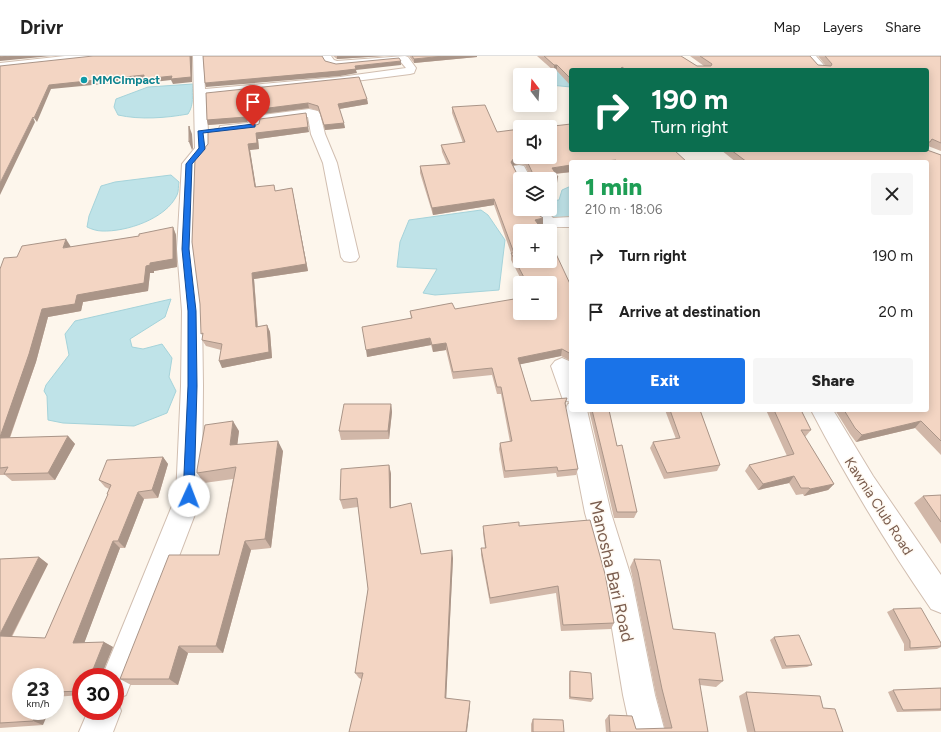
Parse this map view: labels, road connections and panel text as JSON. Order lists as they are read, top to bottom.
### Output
{
  "streets": {
    "street": ["Kawnia Club Road", "Manosha Bari Road"]
  },
  "places": ["MMCImpact"],
  "north": "top",
  "page": {
    "header": "Drivr",
    "nav": ["Map", "Layers", "Share"],
    "map_buttons": ["+", "−"],
    "turn": ["190 m", "Turn right"],
    "heading": ["1 min", "210 m · 18:06"],
    "list": [
      {
        "name": "Turn right",
        "value": "190 m"
      },
      {
        "name": "Arrive at destination",
        "value": "20 m"
      }
    ],
    "buttons": ["Exit", "Share"],
    "speed": "23 km/h",
    "limit": "30"
  }
}
